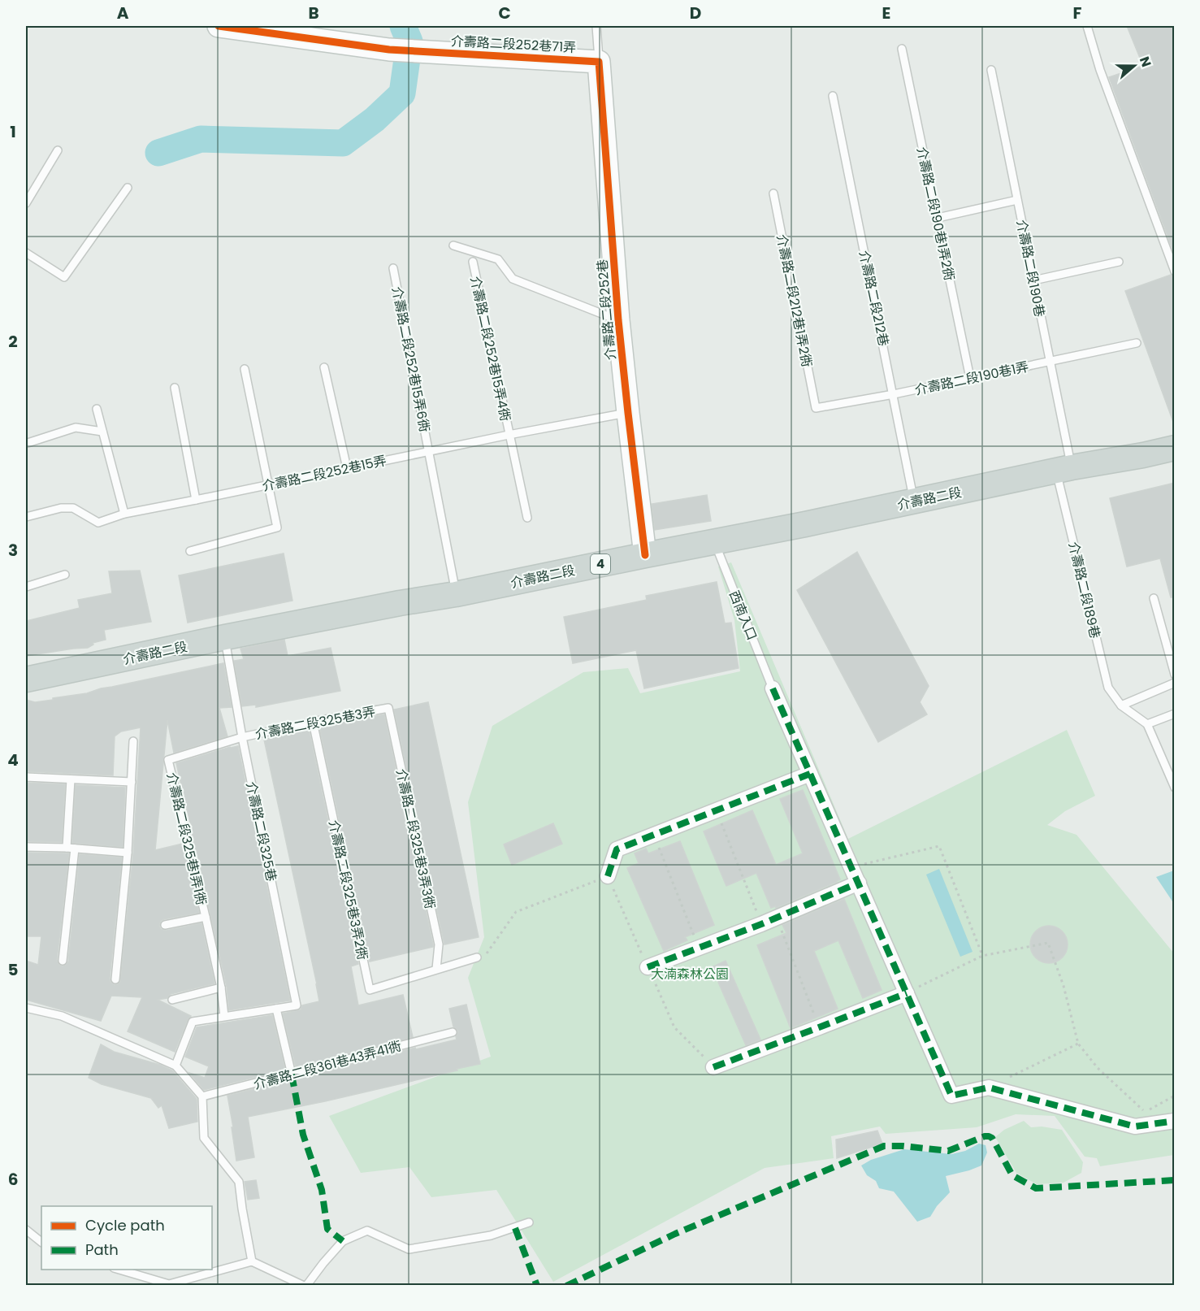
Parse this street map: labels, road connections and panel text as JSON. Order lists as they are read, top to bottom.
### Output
{
  "streets": {
    "main road": ["介壽路二段", "4"],
    "street": ["介壽路二段252巷71弄", "介壽路二段252巷"],
    "lane": [
      "介壽路二段190巷1弄2衖",
      "介壽路二段190巷",
      "介壽路二段212巷",
      "介壽路二段212巷1弄2衖",
      "介壽路二段252巷15弄4衖",
      "介壽路二段252巷15弄6衖",
      "介壽路二段190巷1弄",
      "介壽路二段252巷15弄",
      "介壽路二段189巷",
      "西南入口",
      "介壽路二段325巷3弄",
      "介壽路二段325巷",
      "介壽路二段325巷1弄1衖",
      "介壽路二段325巷3弄3衖",
      "介壽路二段325巷3弄2衖",
      "介壽路二段361巷43弄41衖"
    ]
  },
  "crossings": [
    ["介壽路二段252巷71弄", "介壽路二段252巷"],
    ["介壽路二段190巷1弄2衖", "介壽路二段190巷1弄"],
    ["介壽路二段190巷", "介壽路二段190巷1弄"],
    ["介壽路二段190巷", "介壽路二段"],
    ["介壽路二段190巷", "介壽路二段189巷"],
    ["介壽路二段212巷", "介壽路二段190巷1弄"],
    ["介壽路二段212巷", "介壽路二段"],
    ["介壽路二段212巷1弄2衖", "介壽路二段190巷1弄"],
    ["介壽路二段252巷", "介壽路二段252巷15弄"],
    ["介壽路二段252巷", "介壽路二段"],
    ["介壽路二段252巷15弄4衖", "介壽路二段252巷15弄"],
    ["介壽路二段252巷15弄6衖", "介壽路二段252巷15弄"],
    ["介壽路二段252巷15弄6衖", "介壽路二段"],
    ["介壽路二段", "介壽路二段189巷"],
    ["介壽路二段", "西南入口"],
    ["介壽路二段", "介壽路二段325巷"],
    ["介壽路二段325巷3弄", "介壽路二段325巷"],
    ["介壽路二段325巷3弄", "介壽路二段325巷1弄1衖"],
    ["介壽路二段325巷3弄", "介壽路二段325巷3弄3衖"],
    ["介壽路二段325巷3弄", "介壽路二段325巷3弄2衖"],
    ["介壽路二段325巷3弄3衖", "介壽路二段325巷3弄2衖"]
  ],
  "parks": ["大湳森林公園"],
  "legend": ["Cycle path", "Path"],
  "north": "right",
  "grid": {
    "columns": [
      "A",
      "B",
      "C",
      "D",
      "E",
      "F"
    ],
    "rows": [
      "1",
      "2",
      "3",
      "4",
      "5",
      "6"
    ]
  }
}
